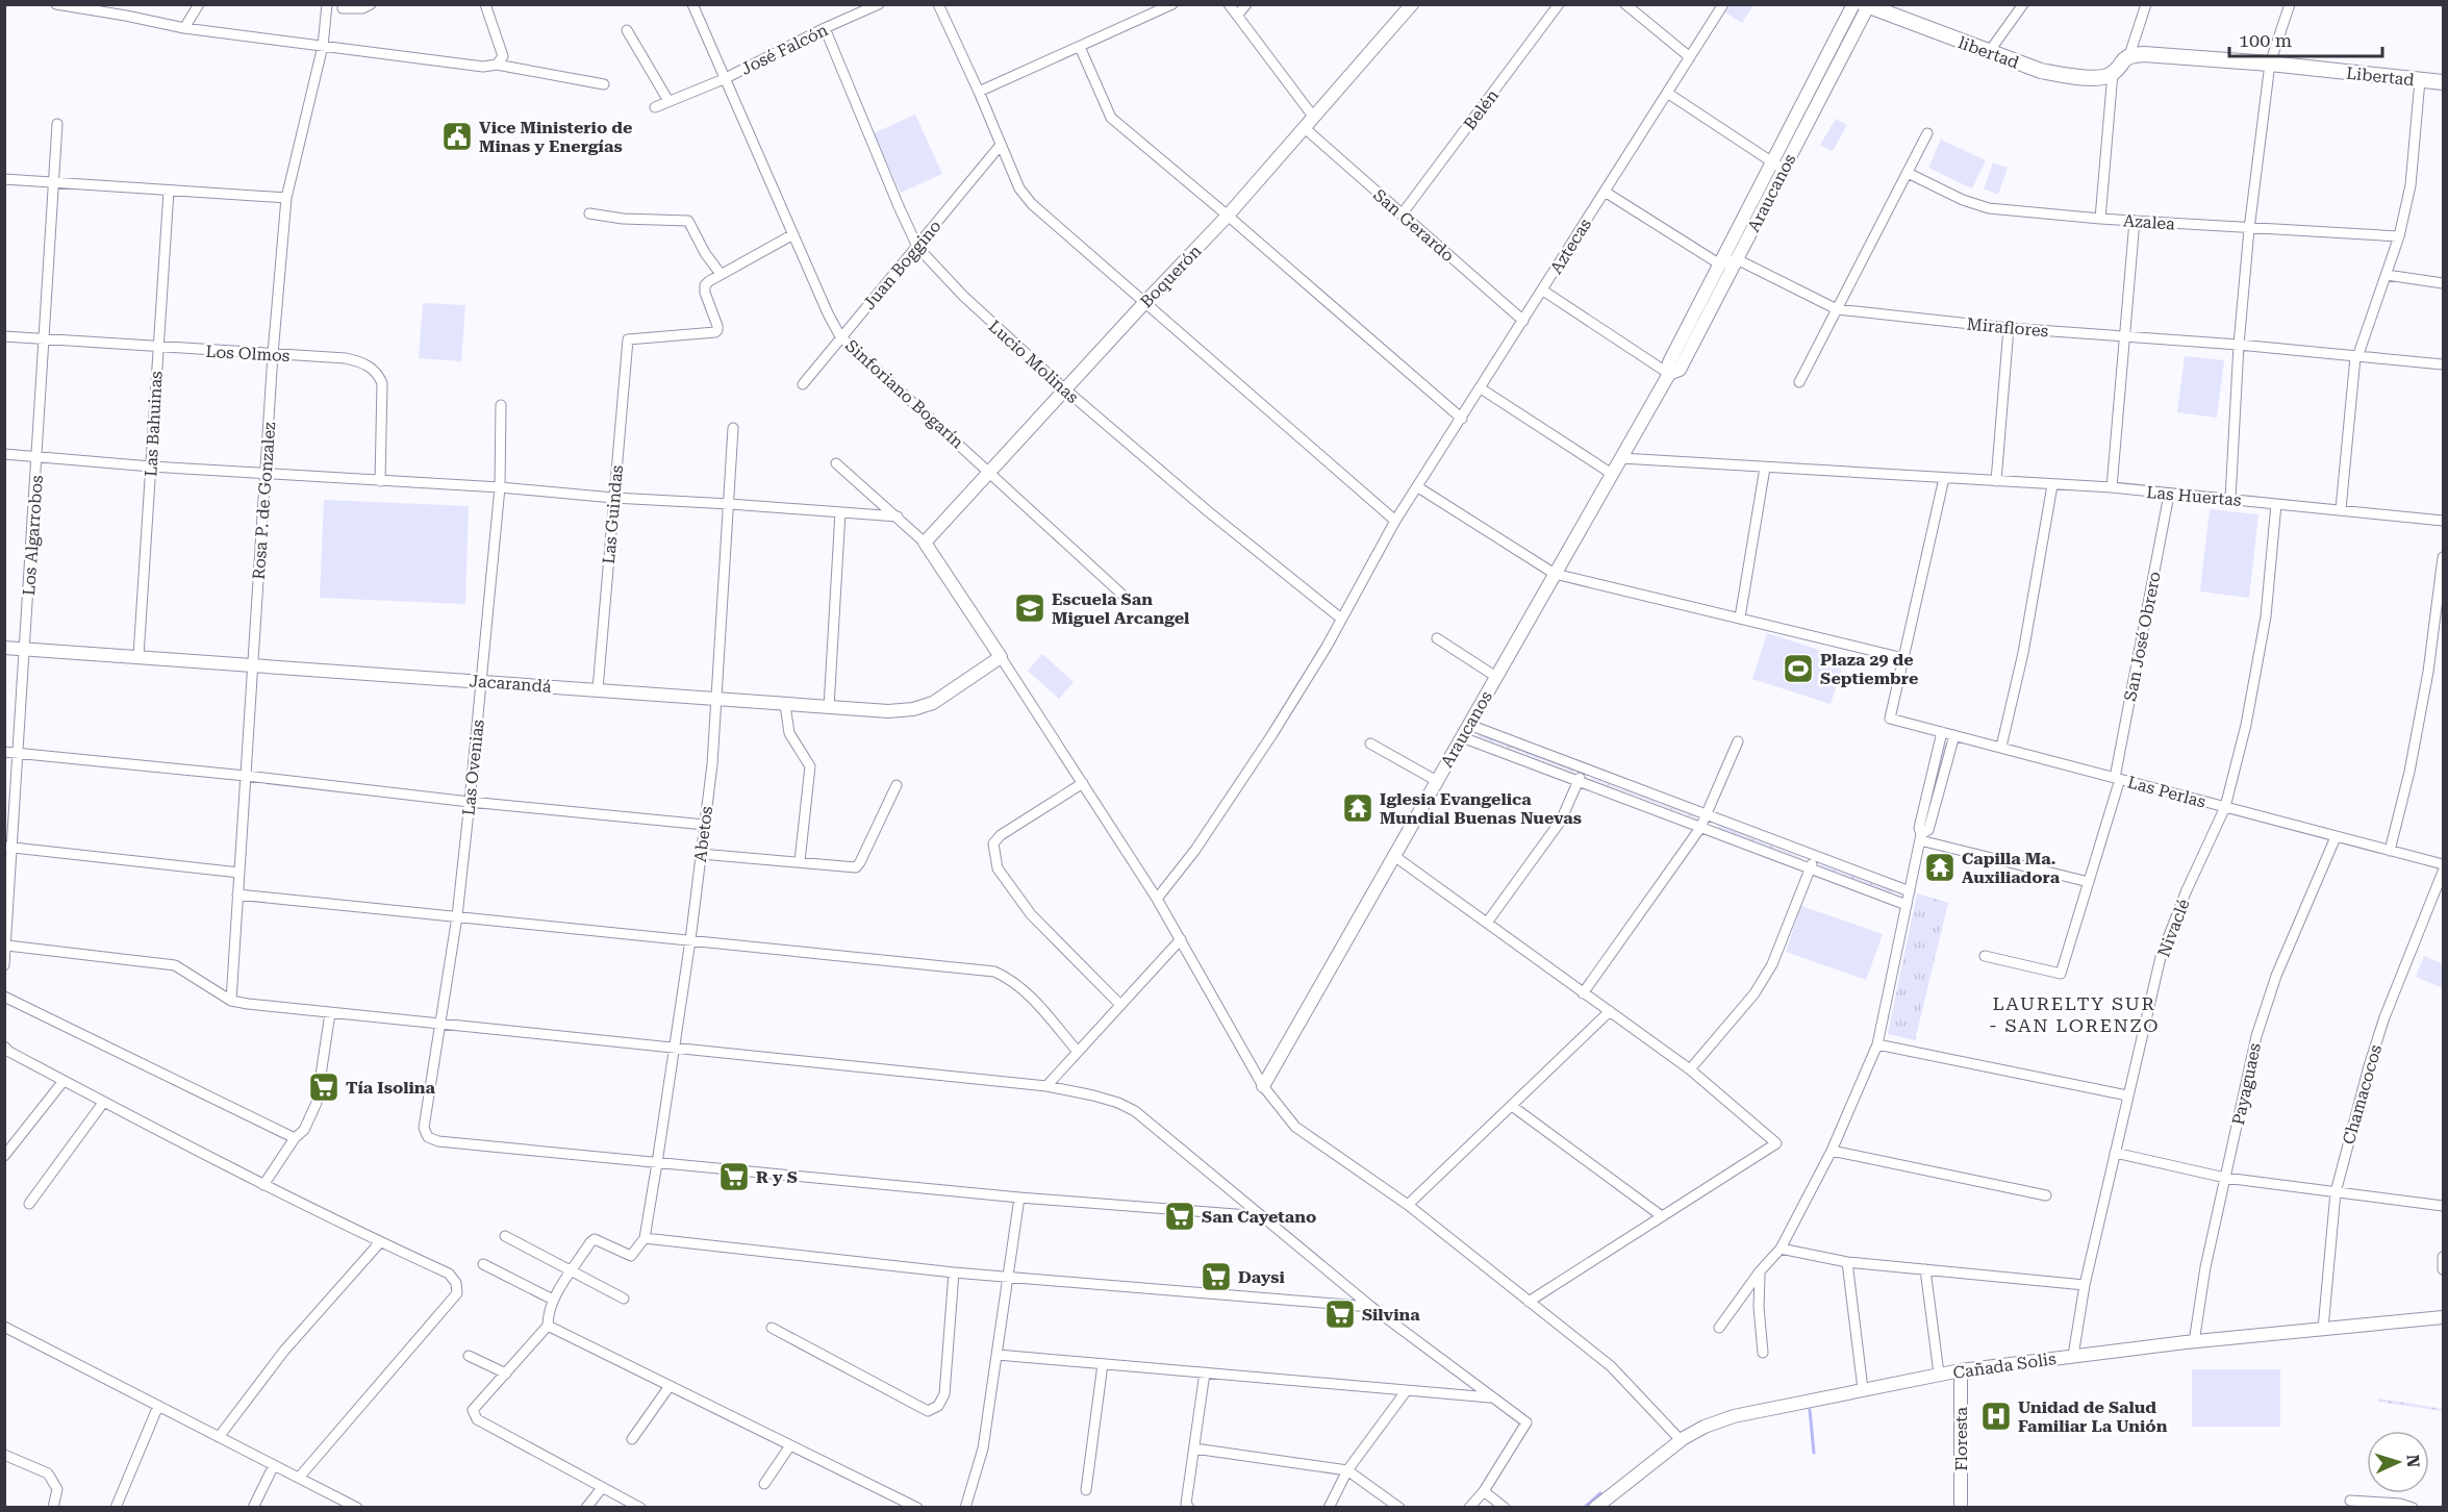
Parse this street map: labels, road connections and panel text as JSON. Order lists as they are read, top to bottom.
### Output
{
  "streets": {
    "main road": ["libertad", "Libertad"],
    "street": [
      "José Falcón",
      "Belén",
      "Araucanos",
      "Azalea",
      "San Gerardo",
      "Aztecas",
      "Juan Boggino",
      "Boquerón",
      "Miraflores",
      "Los Olmos",
      "Lucio Molinas",
      "Sinforiano Bogarín",
      "Las Bahuinas",
      "Las Huertas",
      "Rosa P. de Gonzalez",
      "Las Guindas",
      "Los Algarrobos",
      "San José Obrero",
      "Jacarandá",
      "Las Ovenias",
      "Las Perlas",
      "Abetos",
      "Nivaclé",
      "Payaguaes",
      "Chamacocos",
      "Cañada Solis",
      "Floresta"
    ]
  },
  "crossings": [
    ["José Falcón", "Lucio Molinas"],
    ["José Falcón", "Sinforiano Bogarín"],
    ["libertad", "Araucanos"],
    ["Belén", "San Gerardo"],
    ["Araucanos", "Miraflores"],
    ["Araucanos", "Las Huertas"],
    ["San Gerardo", "Aztecas"],
    ["San Gerardo", "Boquerón"],
    ["Aztecas", "Lucio Molinas"],
    ["Juan Boggino", "Lucio Molinas"],
    ["Juan Boggino", "Sinforiano Bogarín"],
    ["Boquerón", "Lucio Molinas"],
    ["Boquerón", "Sinforiano Bogarín"],
    ["Los Olmos", "Las Bahuinas"],
    ["Los Olmos", "Rosa P. de Gonzalez"],
    ["Los Olmos", "Los Algarrobos"],
    ["Las Bahuinas", "Jacarandá"],
    ["Las Huertas", "San José Obrero"],
    ["Las Huertas", "Nivaclé"],
    ["Rosa P. de Gonzalez", "Jacarandá"],
    ["Las Guindas", "Jacarandá"],
    ["Los Algarrobos", "Jacarandá"],
    ["San José Obrero", "Las Perlas"],
    ["Jacarandá", "Las Ovenias"],
    ["Jacarandá", "Abetos"],
    ["Las Ovenias", "Abetos"],
    ["Las Perlas", "Nivaclé"],
    ["Las Perlas", "Payaguaes"],
    ["Nivaclé", "Cañada Solis"],
    ["Payaguaes", "Cañada Solis"],
    ["Chamacocos", "Cañada Solis"],
    ["Cañada Solis", "Floresta"]
  ],
  "districts": ["LAURELTY SUR - SAN LORENZO"],
  "places": {
    "public building": ["Vice Ministerio de Minas y Energías"],
    "school or university": ["Escuela San Miguel Arcangel"],
    "sports": ["Plaza 29 de Septiembre"],
    "temple": ["Iglesia Evangelica Mundial Buenas Nuevas", "Capilla Ma. Auxiliadora"],
    "supermarket": [
      "Tía Isolina",
      "R y S",
      "San Cayetano",
      "Daysi",
      "Silvina"
    ],
    "hospital": ["Unidad de Salud Familiar La Unión"]
  },
  "scale_bar": "100 m",
  "north": "right"
}
